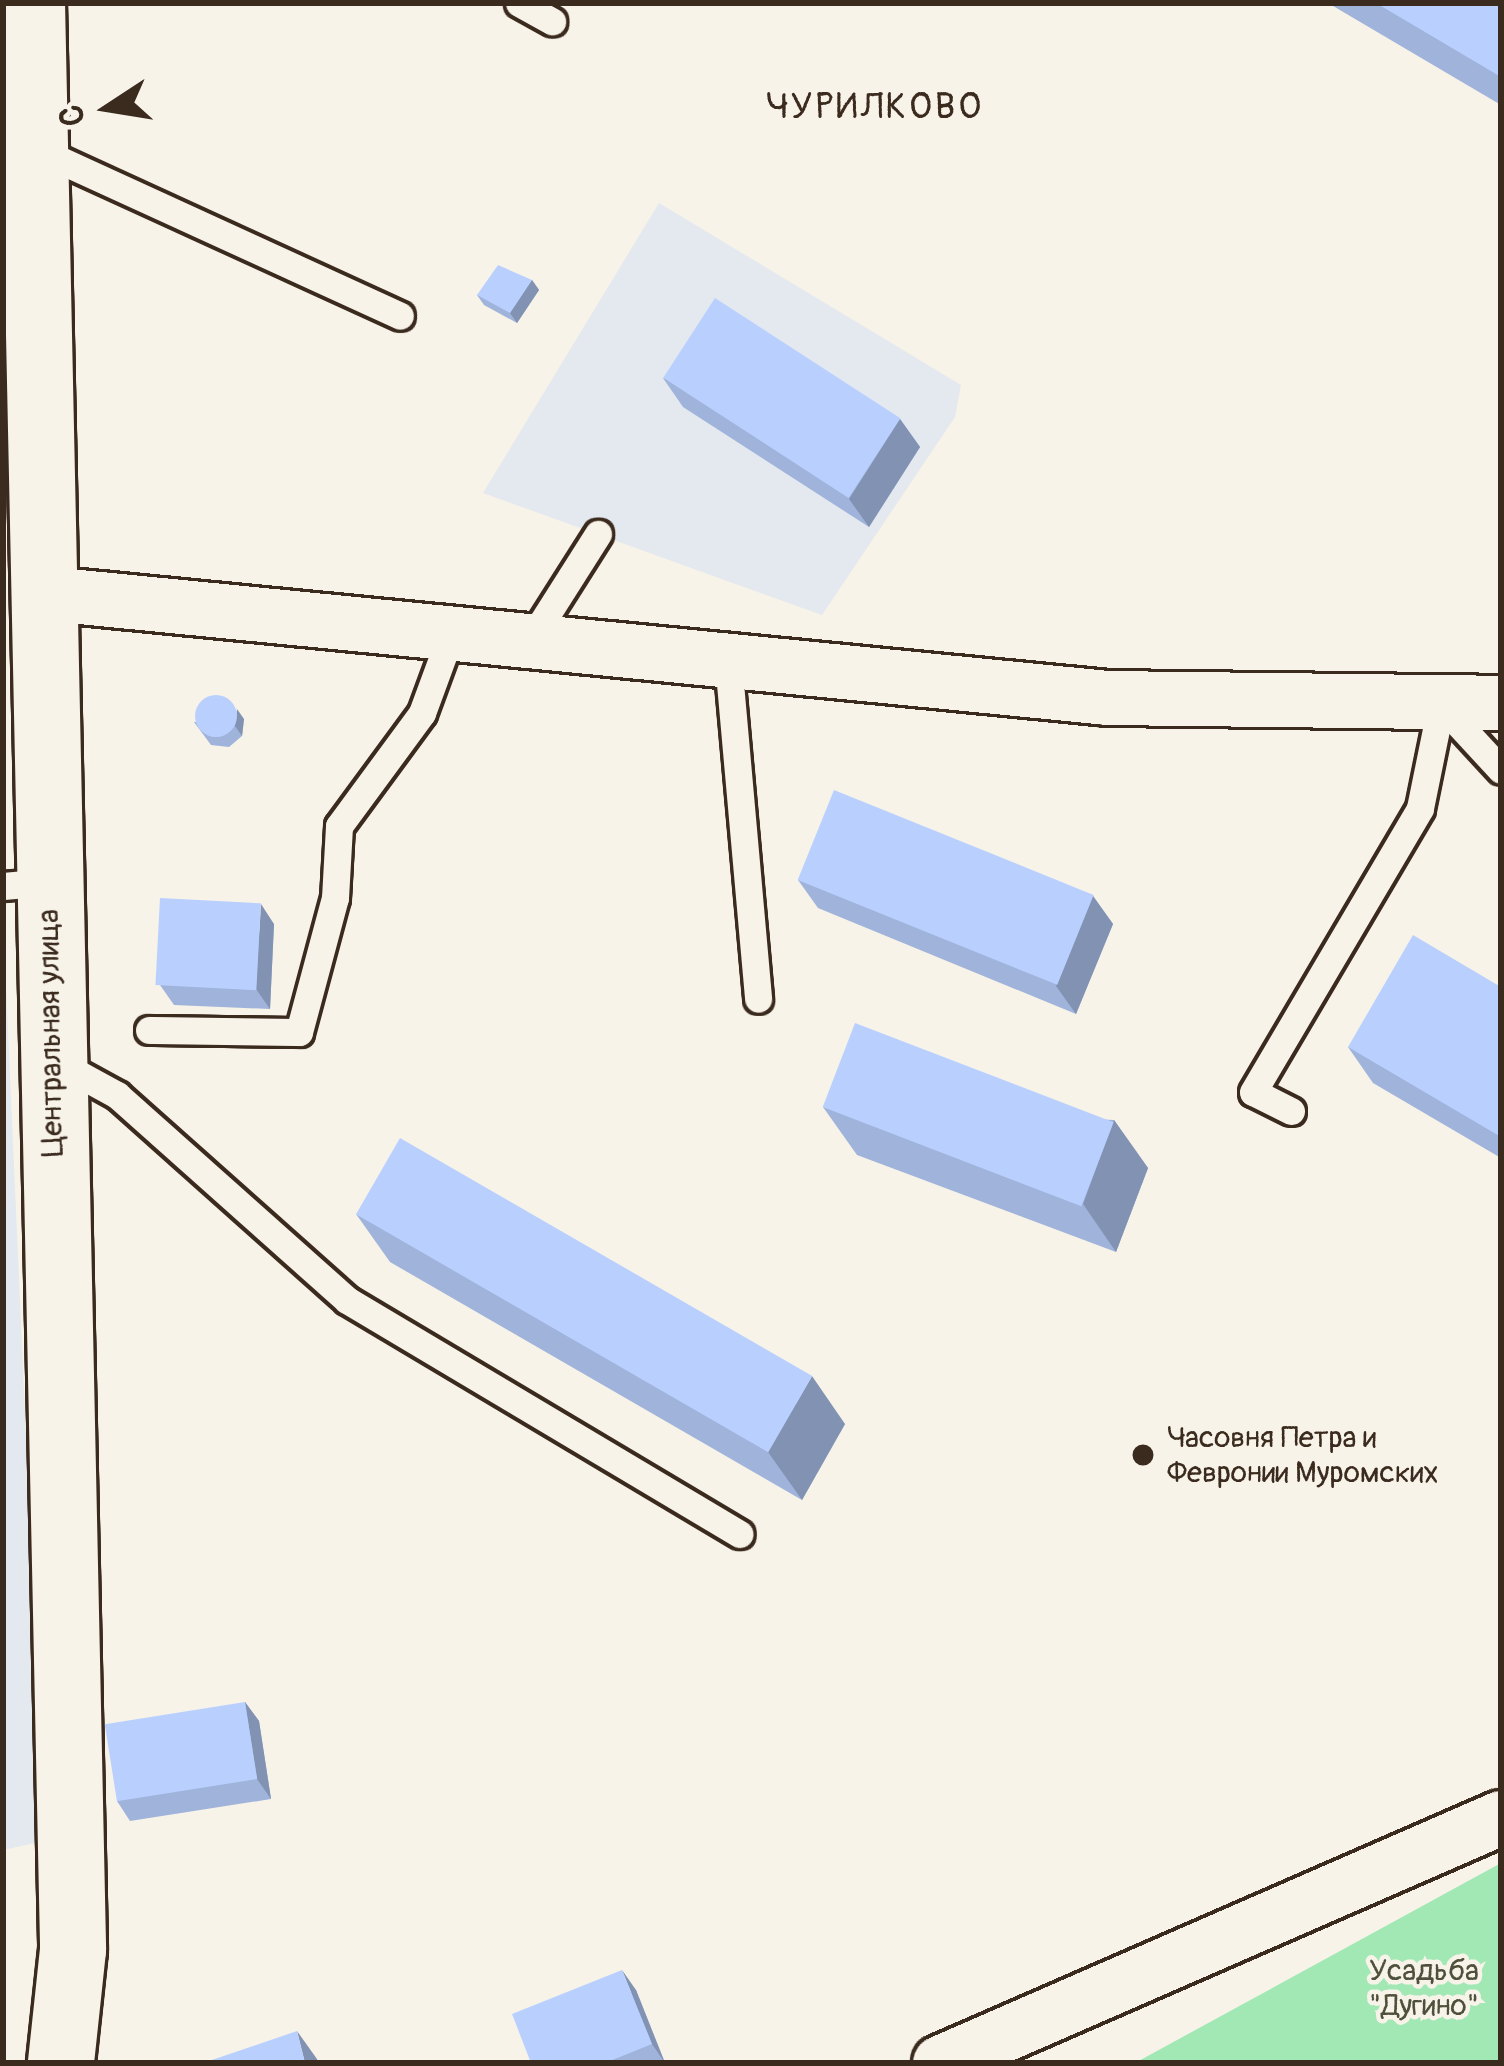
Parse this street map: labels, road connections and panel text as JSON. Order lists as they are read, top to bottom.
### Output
{
  "streets": {
    "street": ["Центральная улица"]
  },
  "districts": ["ЧУРИЛКОВО"],
  "parks": ["Усадьба \"Дугино\""],
  "places": ["Часовня Петра и Февронии Муромских"],
  "north": "left"
}
